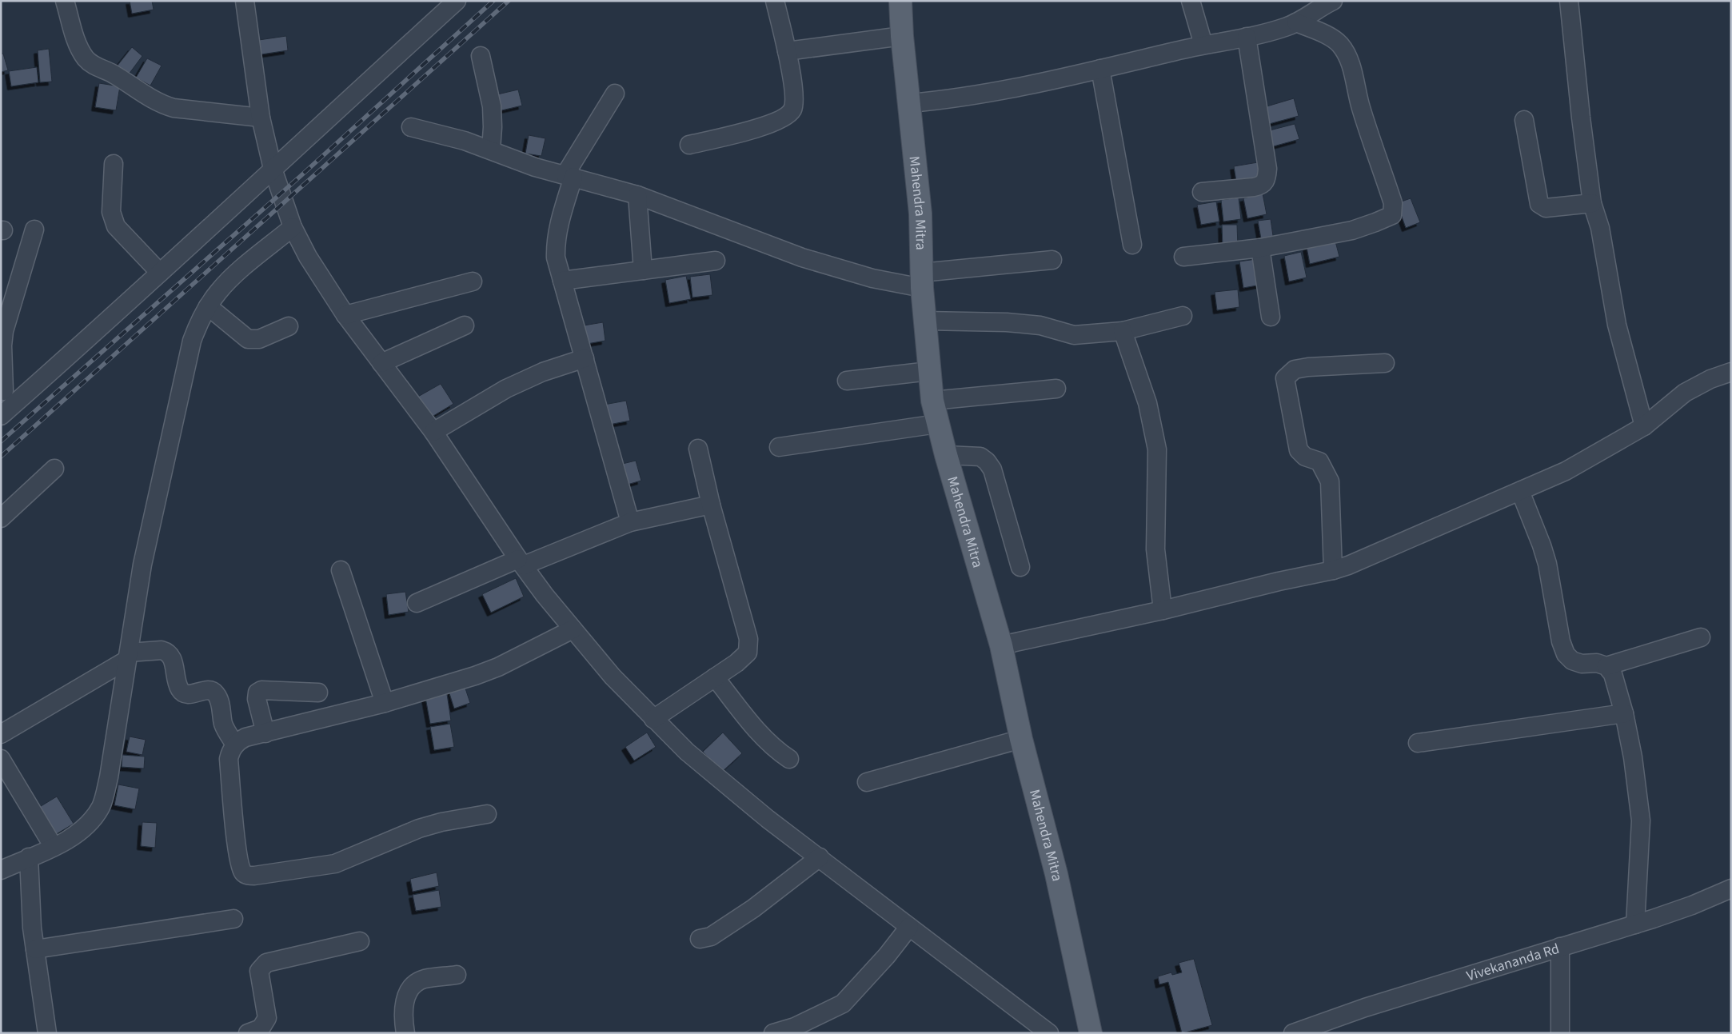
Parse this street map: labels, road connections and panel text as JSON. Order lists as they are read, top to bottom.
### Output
{
  "streets": {
    "main road": ["Mahendra Mitra"],
    "street": ["Vivekananda Rd"]
  }
}
